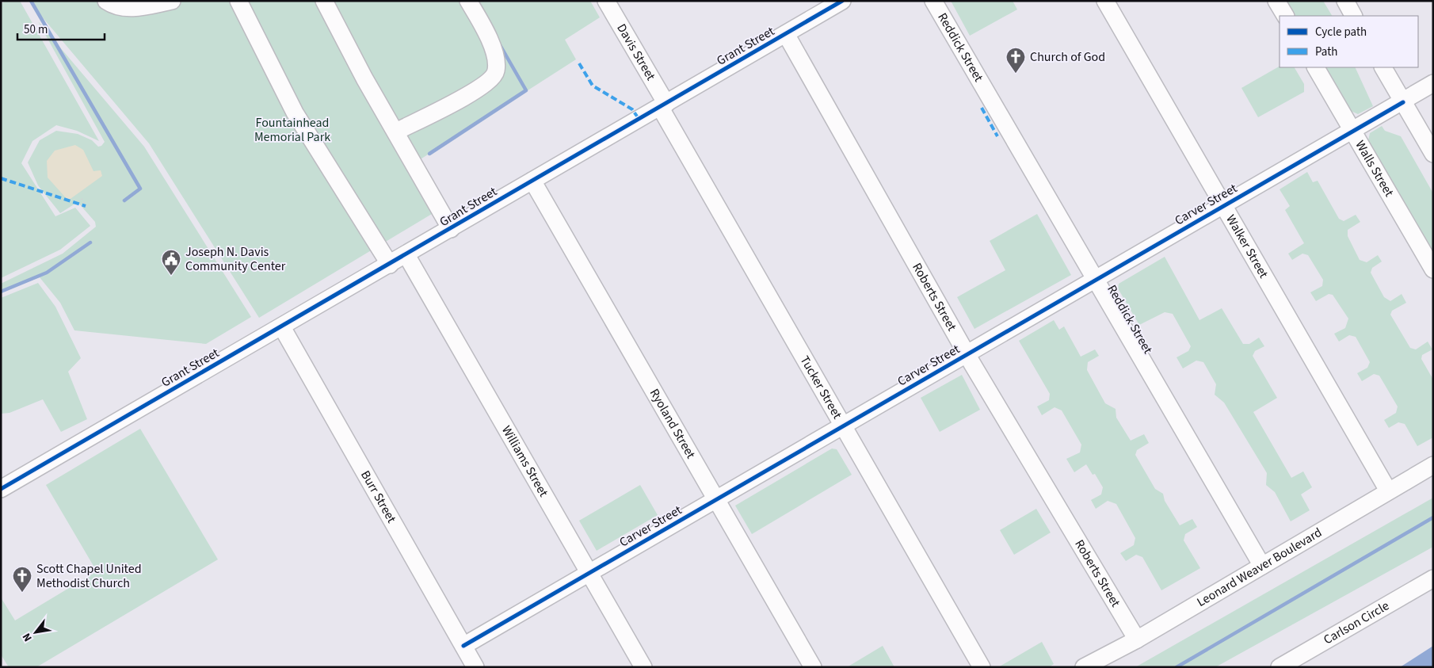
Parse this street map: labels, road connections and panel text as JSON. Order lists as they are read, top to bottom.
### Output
{
  "streets": {
    "street": [
      "Grant Street",
      "Reddick Street",
      "Davis Street",
      "Walls Street",
      "Carver Street",
      "Walker Street",
      "Roberts Street",
      "Tucker Street",
      "Ryoland Street",
      "Williams Street",
      "Burr Street",
      "Leonard Weaver Boulevard",
      "Carlson Circle"
    ]
  },
  "crossings": [
    ["Grant Street", "Davis Street"],
    ["Grant Street", "Roberts Street"],
    ["Grant Street", "Tucker Street"],
    ["Grant Street", "Ryoland Street"],
    ["Grant Street", "Williams Street"],
    ["Grant Street", "Burr Street"],
    ["Reddick Street", "Carver Street"],
    ["Reddick Street", "Leonard Weaver Boulevard"],
    ["Davis Street", "Tucker Street"],
    ["Walls Street", "Carver Street"],
    ["Carver Street", "Walker Street"],
    ["Carver Street", "Roberts Street"],
    ["Carver Street", "Tucker Street"],
    ["Carver Street", "Ryoland Street"],
    ["Carver Street", "Williams Street"],
    ["Carver Street", "Burr Street"],
    ["Walker Street", "Leonard Weaver Boulevard"],
    ["Roberts Street", "Leonard Weaver Boulevard"]
  ],
  "parks": ["Fountainhead Memorial Park"],
  "places": {
    "church": ["Church of God", "Scott Chapel United Methodist Church"],
    "public building": ["Joseph N. Davis Community Center"]
  },
  "legend": ["Cycle path", "Path"],
  "scale_bar": "50 m",
  "north": "bottom left"
}
